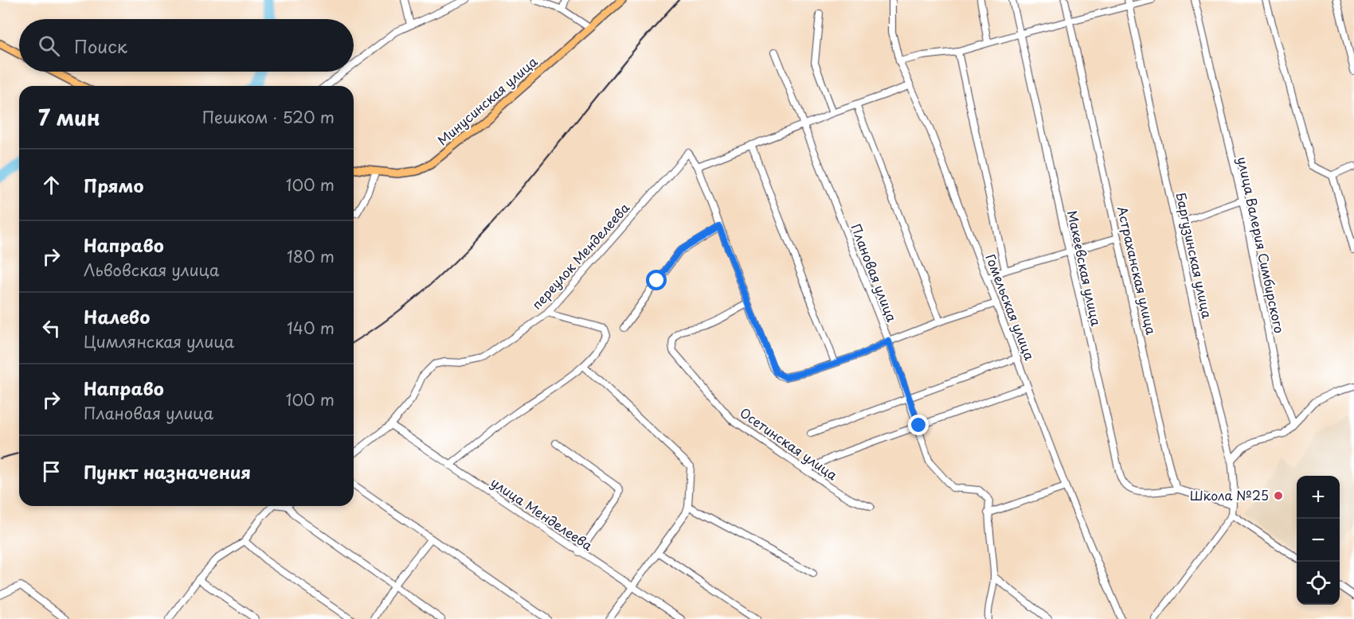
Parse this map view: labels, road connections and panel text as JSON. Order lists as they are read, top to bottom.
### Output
{
  "streets": {
    "main road": ["Минусинская улица"],
    "street": [
      "улица Валерия Симбирского",
      "Баргузинская улица",
      "переулок Менделеева",
      "Макеевская улица",
      "Астраханская улица",
      "Плановая улица",
      "Гомельская улица",
      "Осетинская улица",
      "улица Менделеева"
    ]
  },
  "crossings": [
    ["переулок Менделеева", "улица Менделеева"],
    ["Макеевская улица", "Астраханская улица"]
  ],
  "places": ["Школа №25"],
  "page": {
    "search": "Поиск",
    "heading": ["7 мин", "Пешком · 520 m"],
    "list": [
      ["Прямо", "100 m"],
      ["Направо", "Львовская улица", "180 m"],
      ["Налево", "Цимлянская улица", "140 m"],
      ["Направо", "Плановая улица", "100 m"],
      "Пункт назначения"
    ],
    "map_buttons": ["+", "−"]
  }
}
